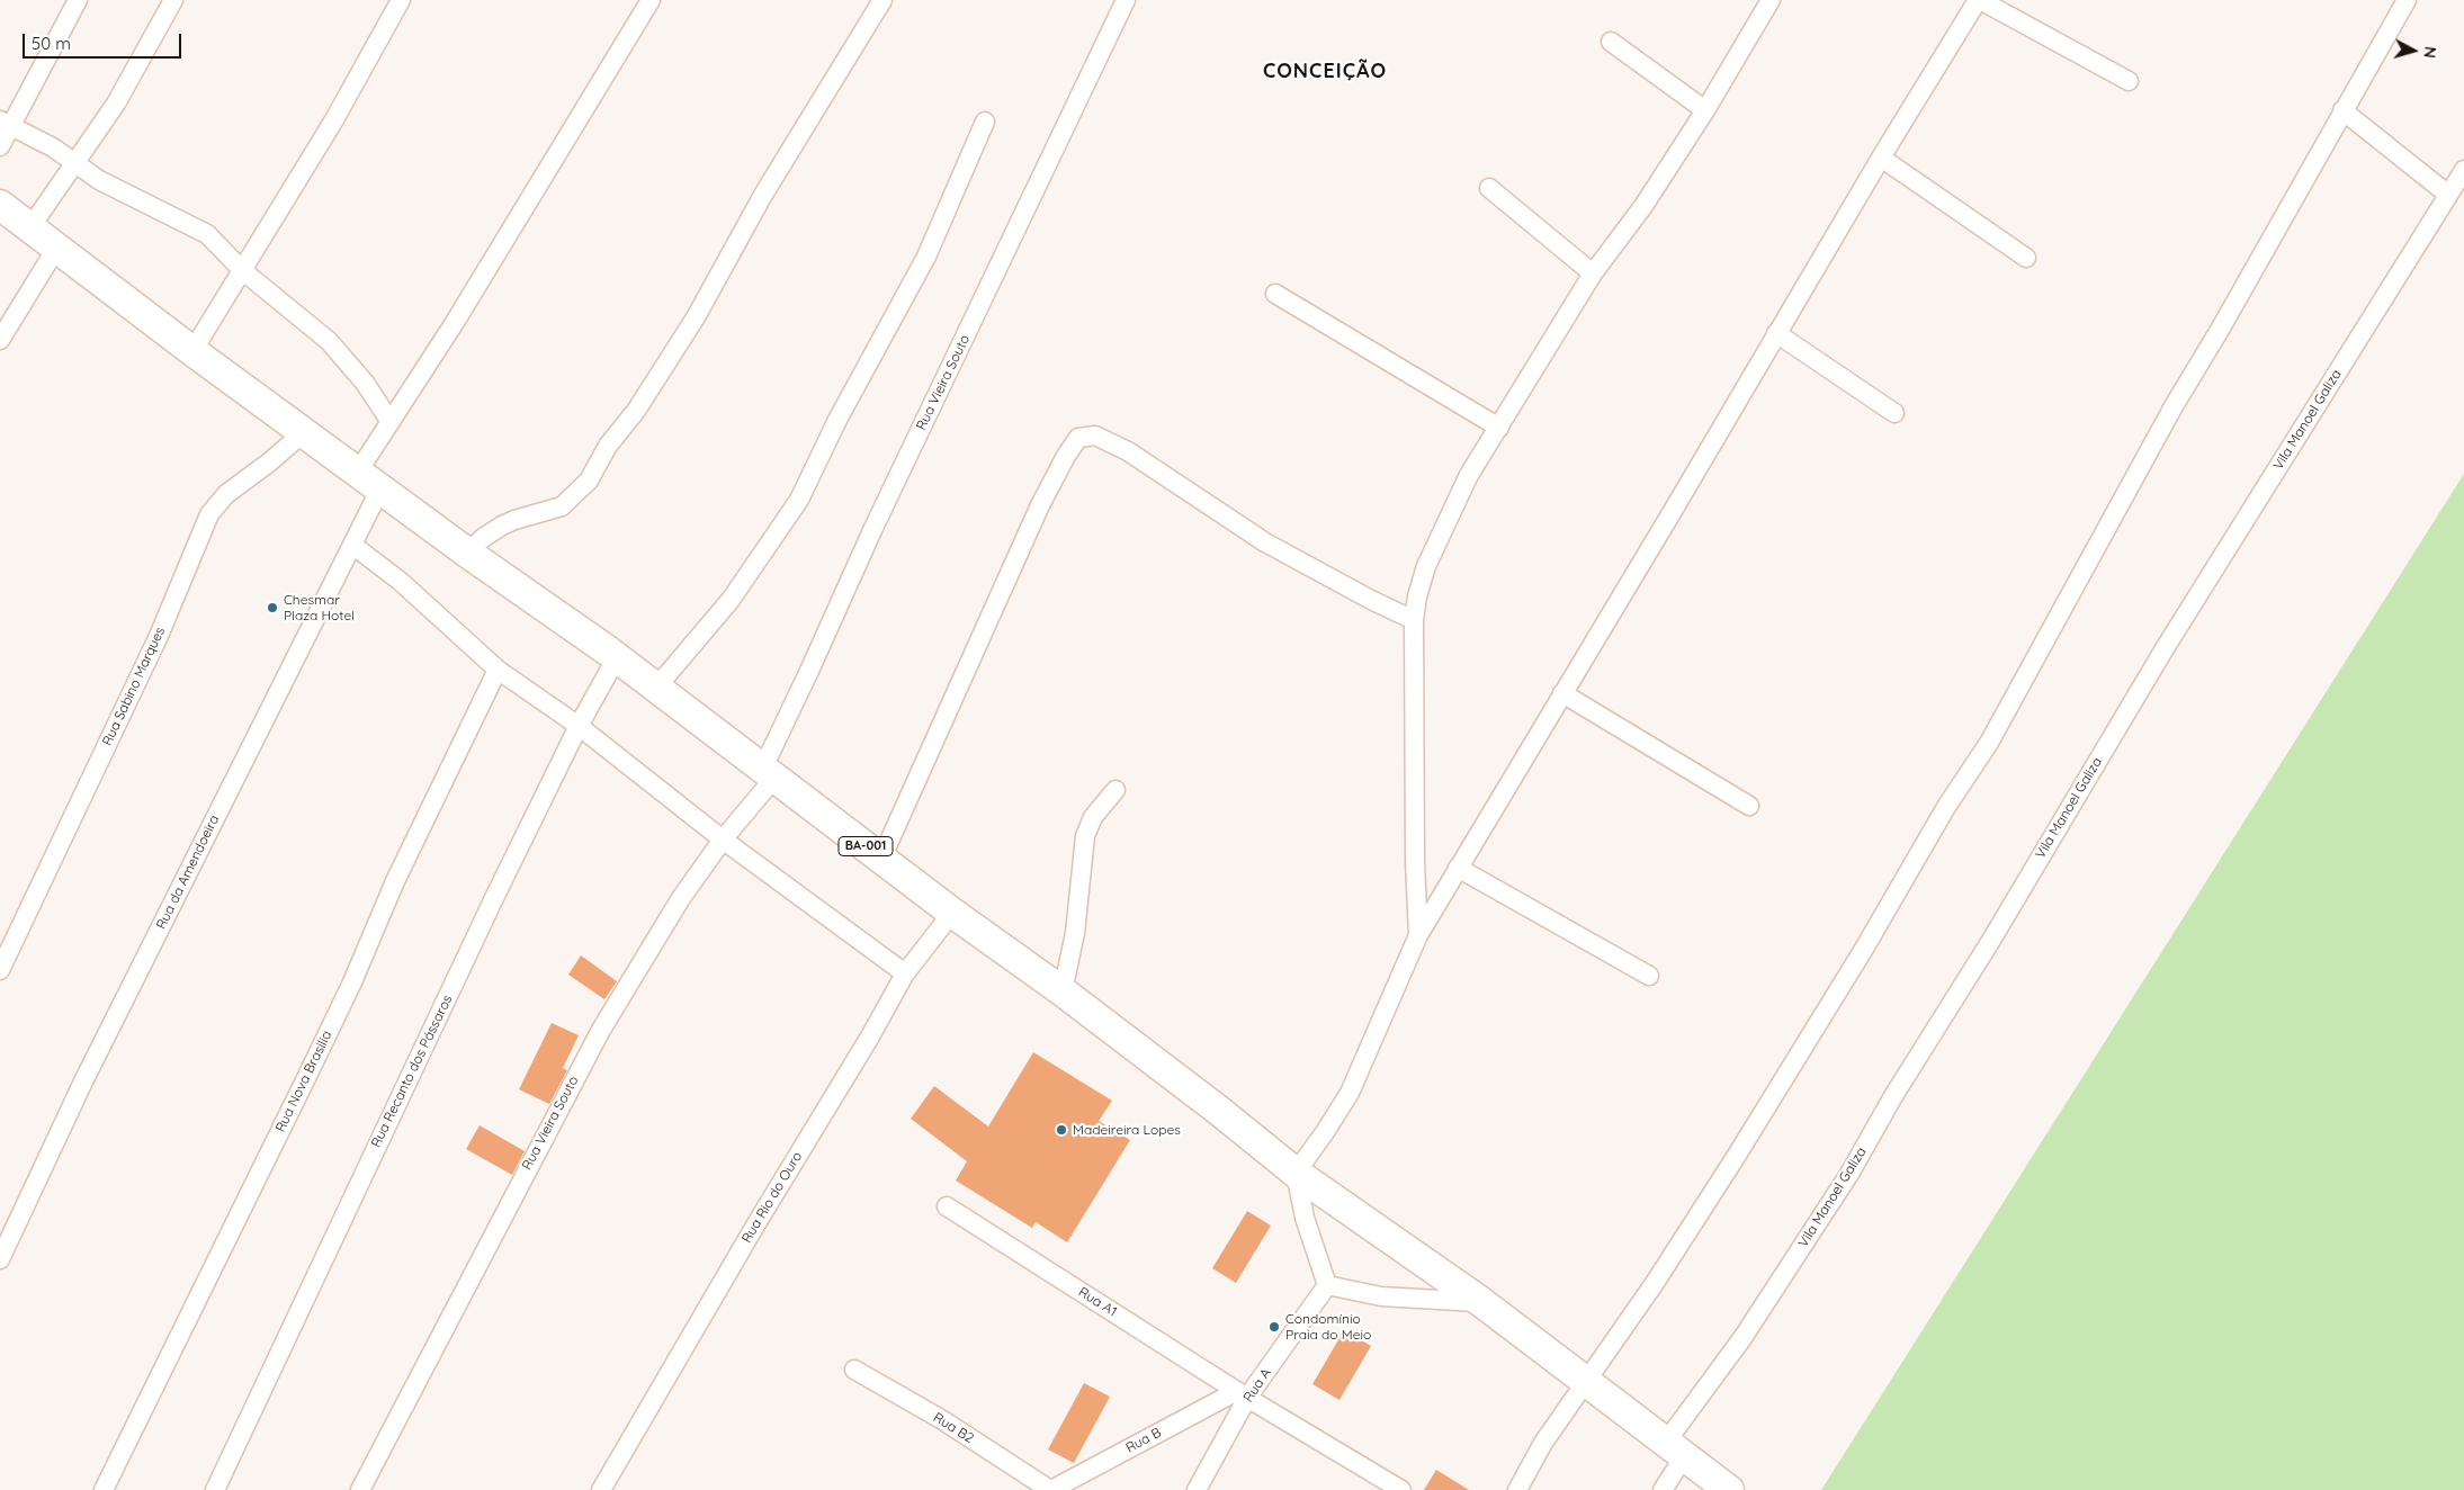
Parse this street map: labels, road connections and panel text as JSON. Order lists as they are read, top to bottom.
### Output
{
  "streets": {
    "main road": ["BA-001"],
    "street": [
      "Rua Vieira Souto",
      "Vila Manoel Galiza",
      "Rua Sabino Marques",
      "Rua da Amendoeira",
      "Rua Recanto dos Pássaros",
      "Rua Nova Brasilia",
      "Rua Rio do Ouro",
      "Rua A1",
      "Rua A",
      "Rua B2",
      "Rua B"
    ]
  },
  "crossings": [
    ["Rua Vieira Souto", "BA-001"],
    ["Vila Manoel Galiza", "BA-001"],
    ["Rua Sabino Marques", "BA-001"],
    ["BA-001", "Rua da Amendoeira"],
    ["BA-001", "Rua Recanto dos Pássaros"],
    ["BA-001", "Rua Rio do Ouro"],
    ["Rua A1", "Rua A"],
    ["Rua A1", "Rua B"],
    ["Rua A", "Rua B"],
    ["Rua B2", "Rua B"]
  ],
  "districts": ["CONCEIÇÃO"],
  "places": ["Chesmar Plaza Hotel", "Madeireira Lopes", "Condomínio Praia do Meio"],
  "scale_bar": "50 m",
  "north": "right"
}
